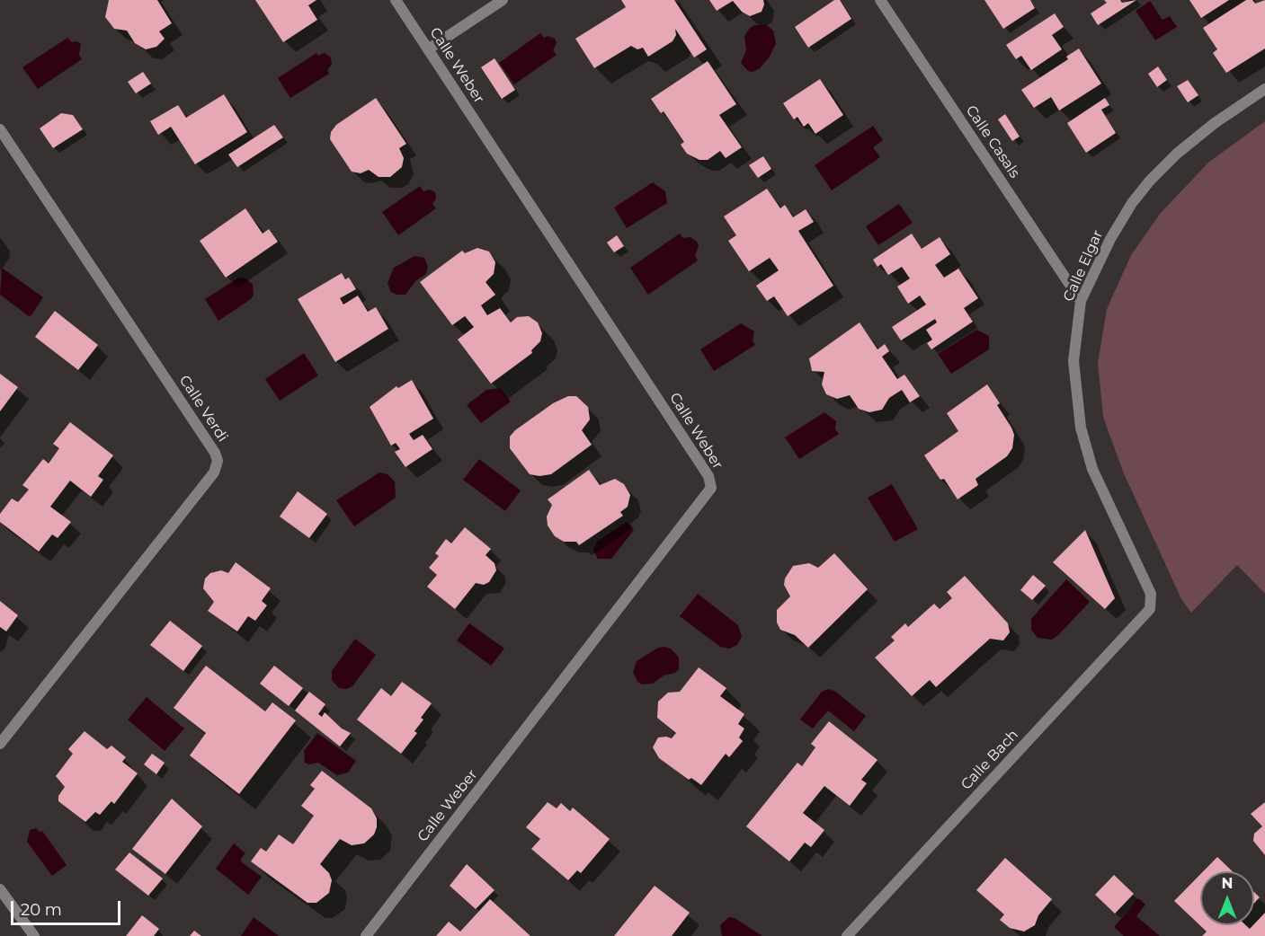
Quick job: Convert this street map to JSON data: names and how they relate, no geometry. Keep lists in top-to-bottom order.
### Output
{
  "streets": {
    "street": [
      "Calle Weber",
      "Calle Casals",
      "Calle Elgar",
      "Calle Verdi",
      "Calle Bach"
    ]
  },
  "crossings": [
    ["Calle Casals", "Calle Elgar"],
    ["Calle Elgar", "Calle Bach"]
  ],
  "scale_bar": "20 m",
  "north": "top"
}
